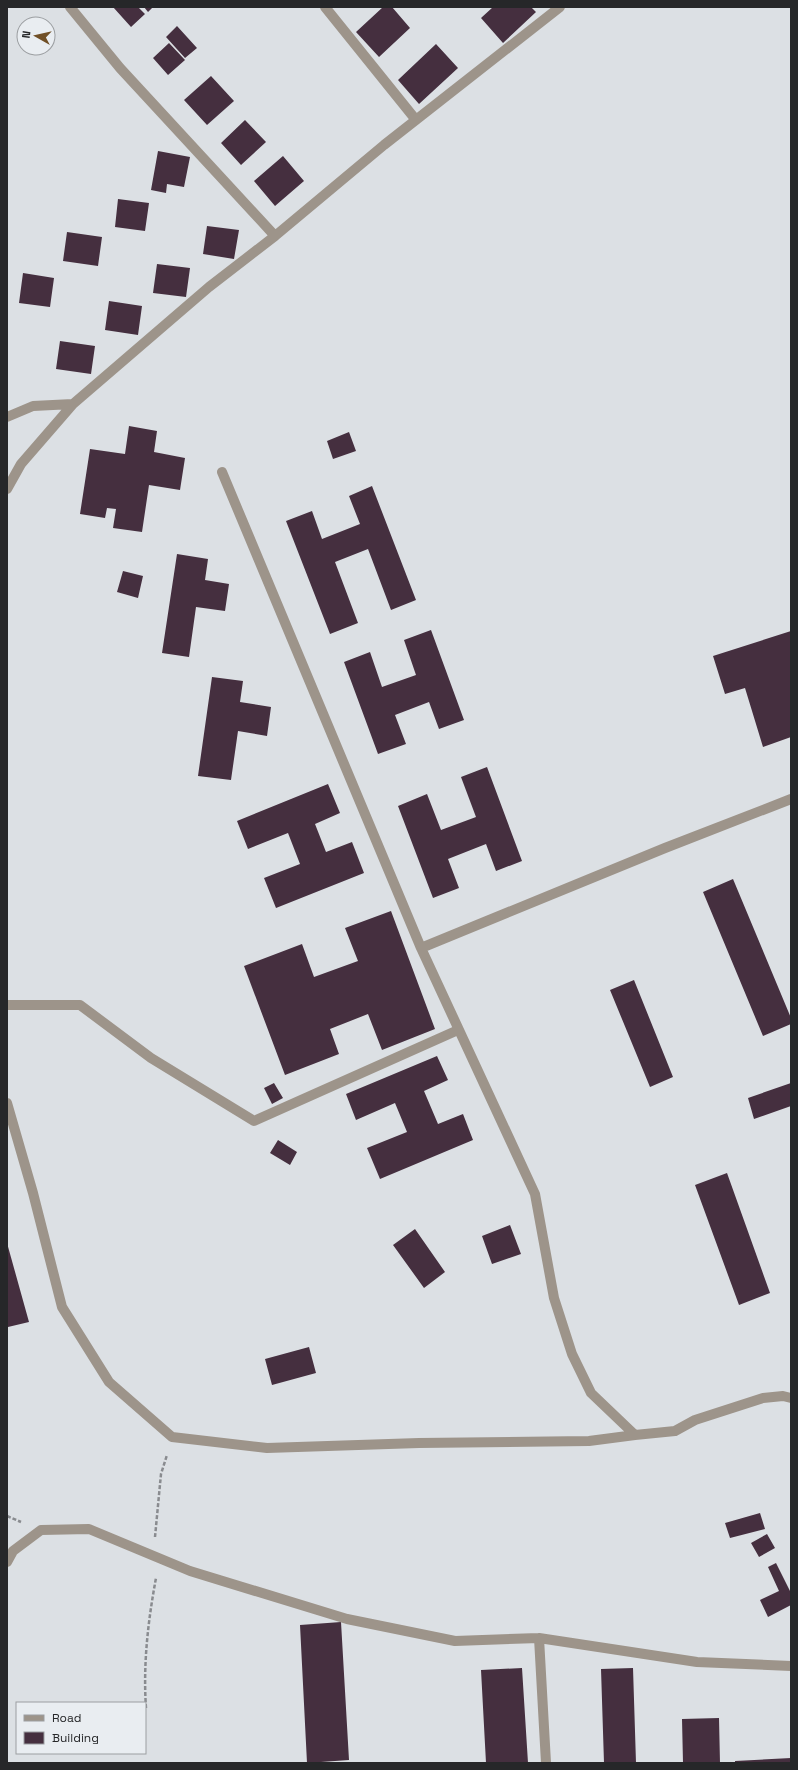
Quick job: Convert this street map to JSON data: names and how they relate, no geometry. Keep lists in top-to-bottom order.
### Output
{
  "legend": ["Road", "Building"],
  "north": "left"
}
